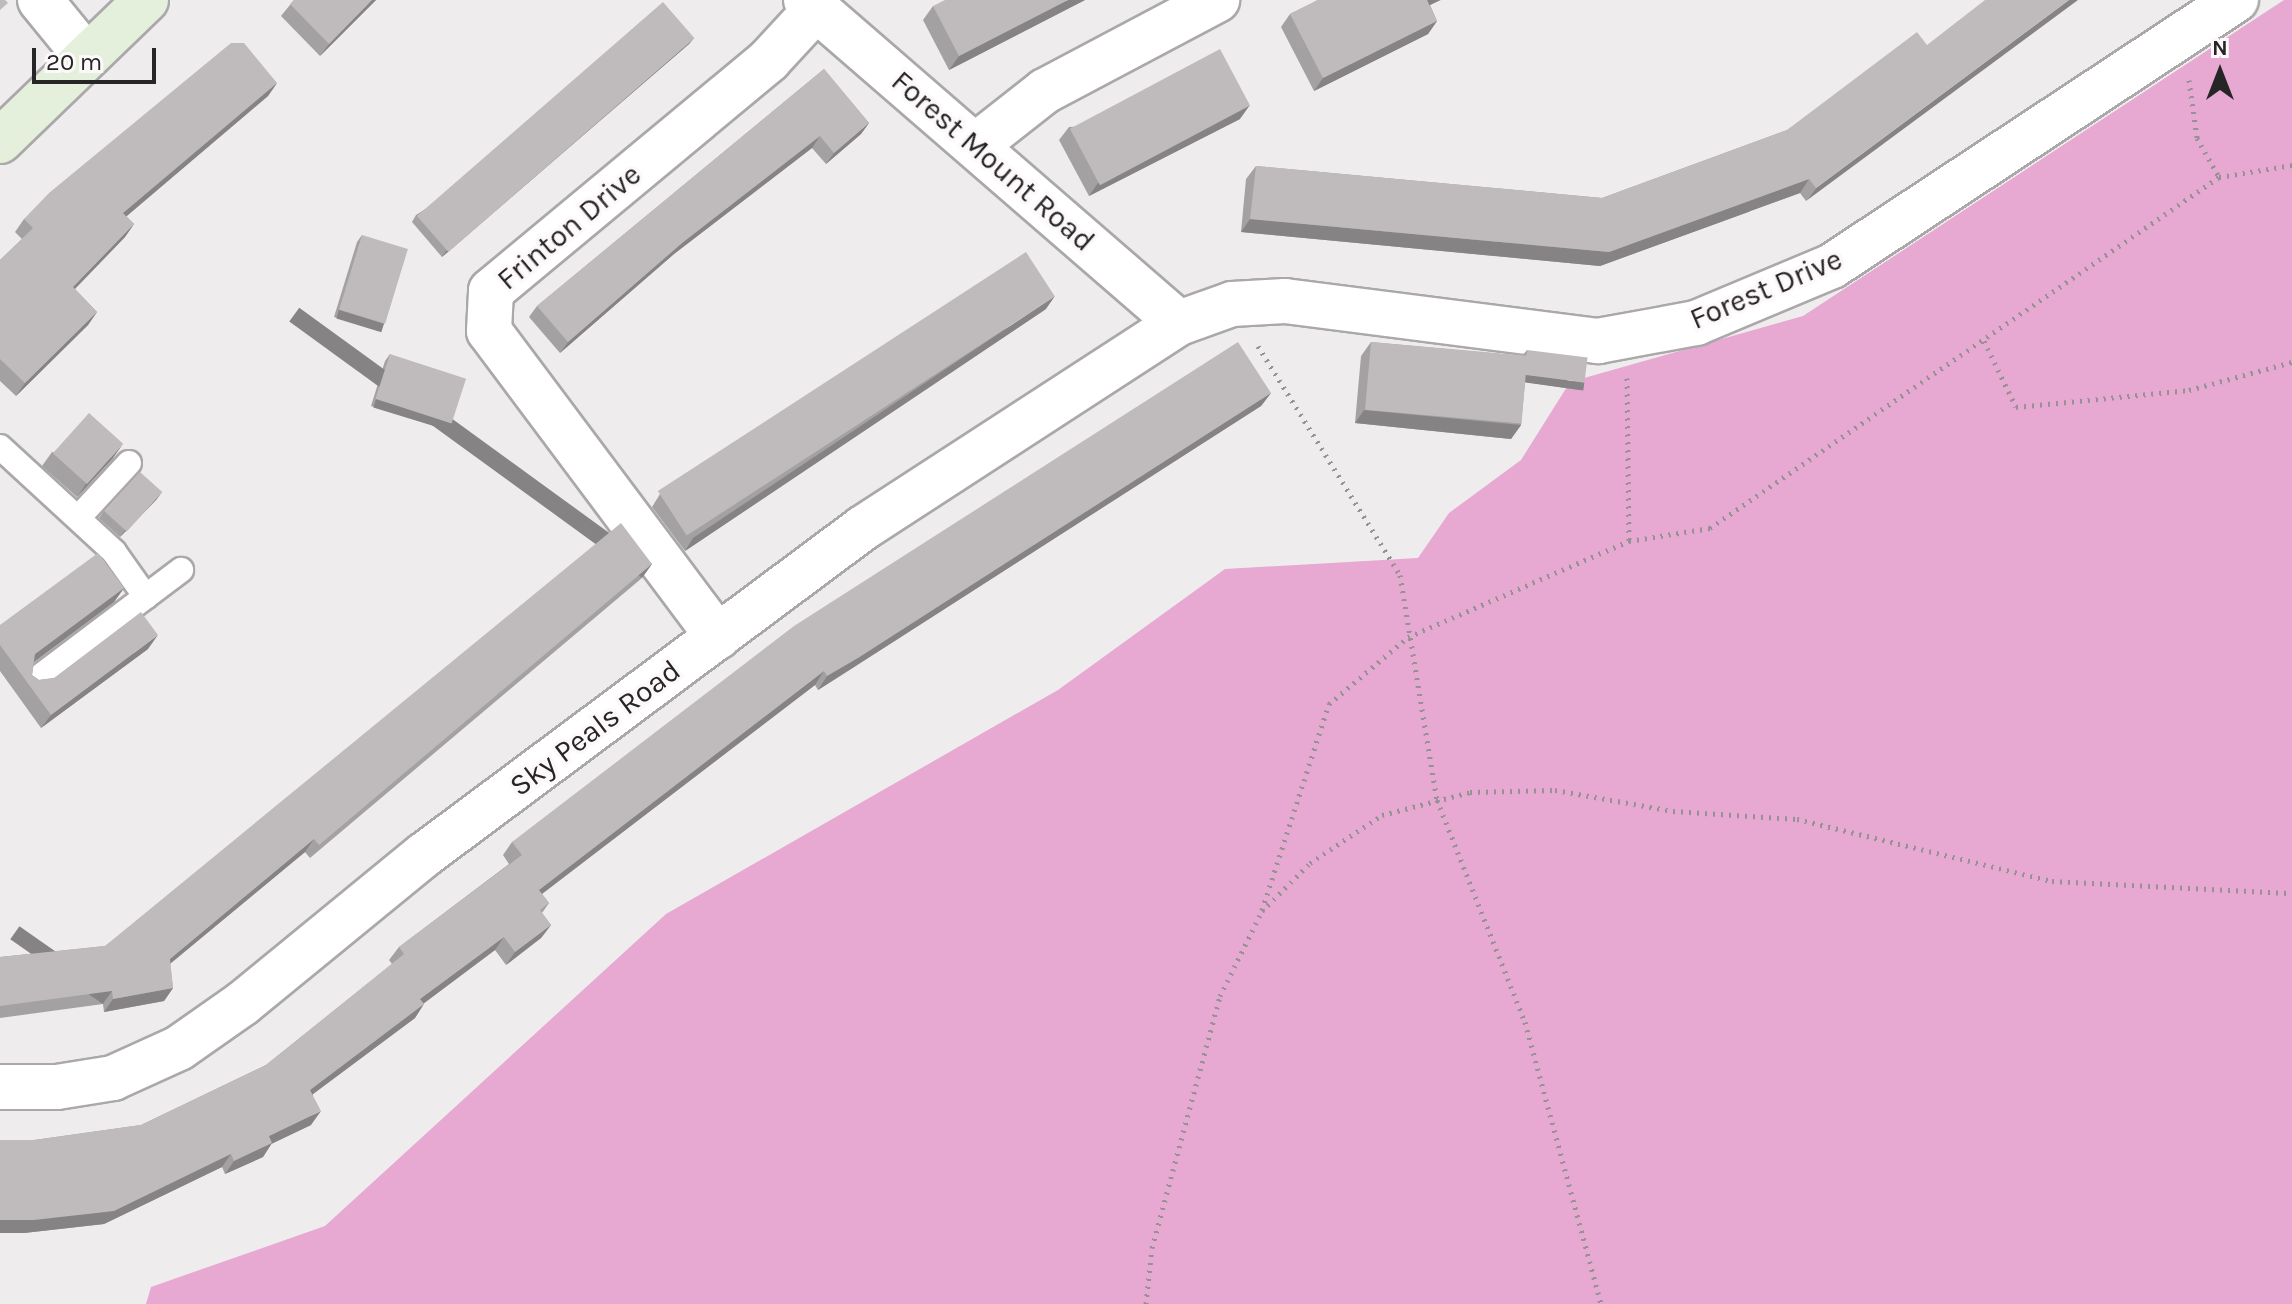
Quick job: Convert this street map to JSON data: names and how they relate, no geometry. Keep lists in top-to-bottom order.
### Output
{
  "streets": {
    "street": [
      "Forest Mount Road",
      "Frinton Drive",
      "Forest Drive",
      "Sky Peals Road"
    ]
  },
  "crossings": [
    ["Forest Mount Road", "Frinton Drive"],
    ["Forest Mount Road", "Forest Drive"],
    ["Forest Mount Road", "Sky Peals Road"],
    ["Frinton Drive", "Sky Peals Road"],
    ["Forest Drive", "Sky Peals Road"]
  ],
  "scale_bar": "20 m",
  "north": "top"
}
